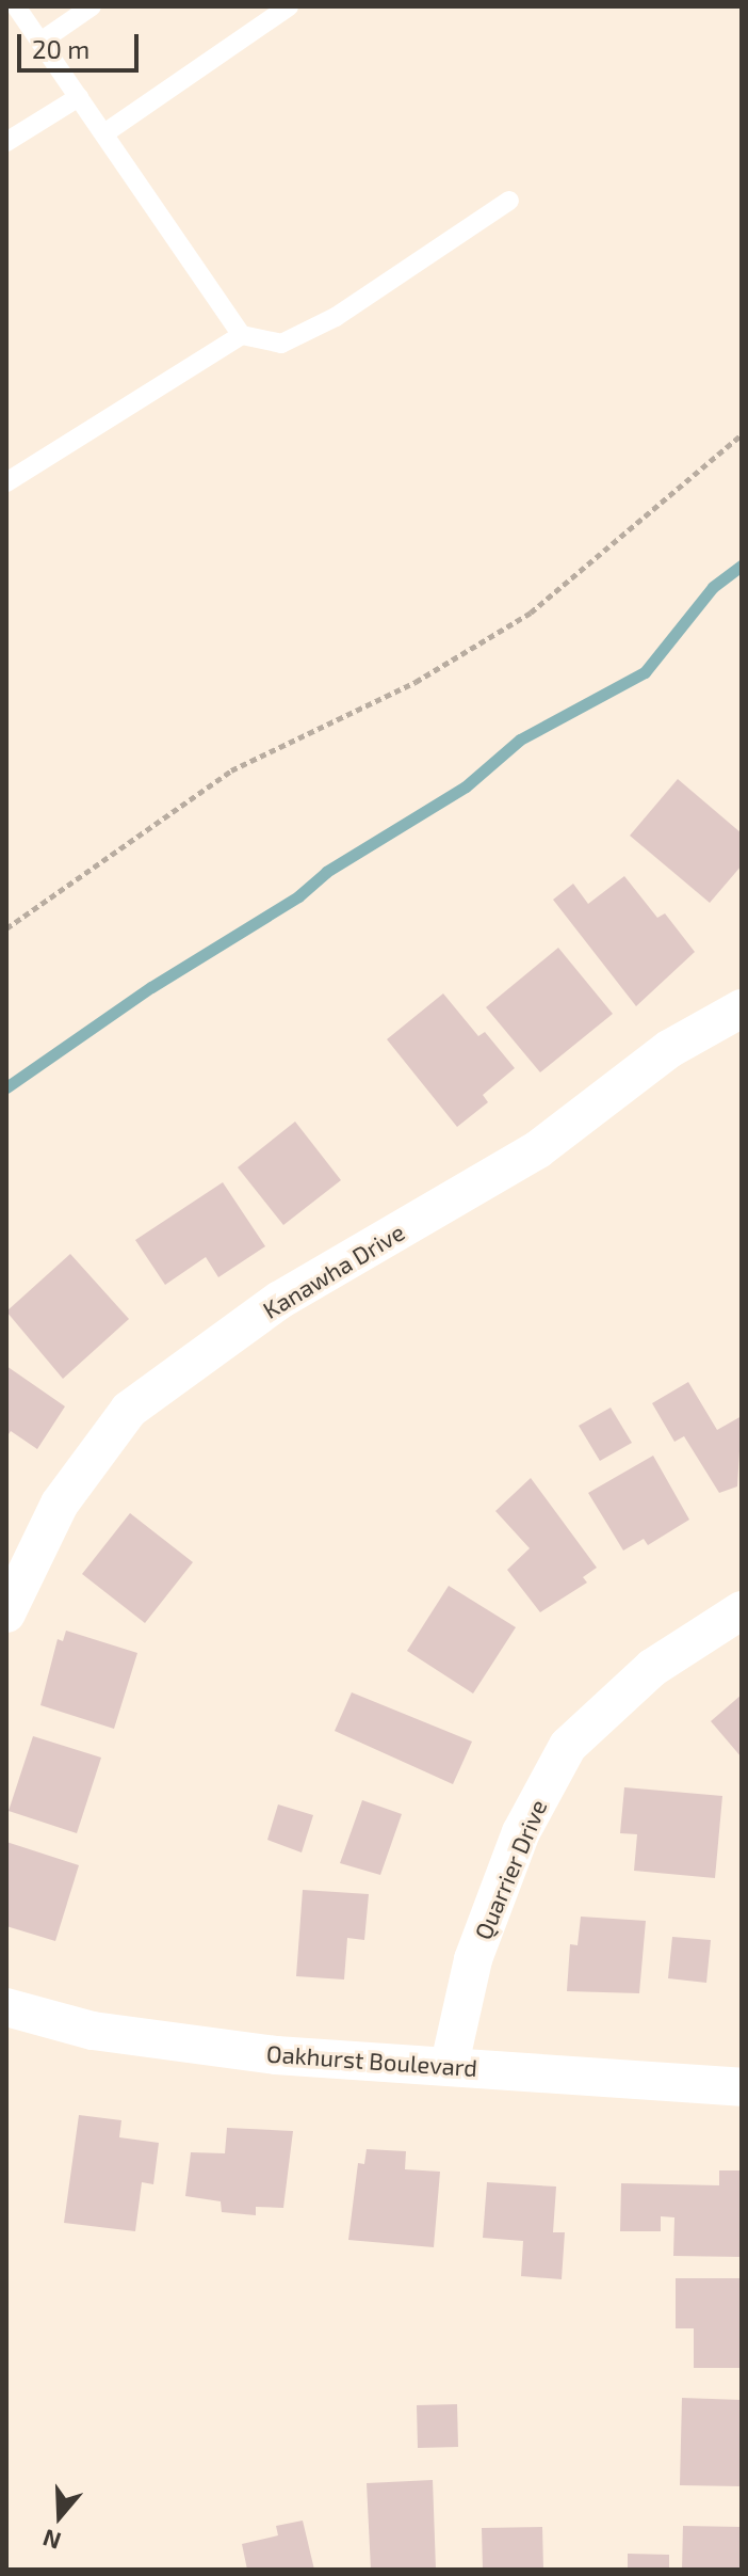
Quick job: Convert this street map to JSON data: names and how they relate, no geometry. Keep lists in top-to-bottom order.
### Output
{
  "streets": {
    "street": ["Kanawha Drive", "Quarrier Drive", "Oakhurst Boulevard"]
  },
  "crossings": [
    ["Quarrier Drive", "Oakhurst Boulevard"]
  ],
  "scale_bar": "20 m",
  "north": "bottom"
}
